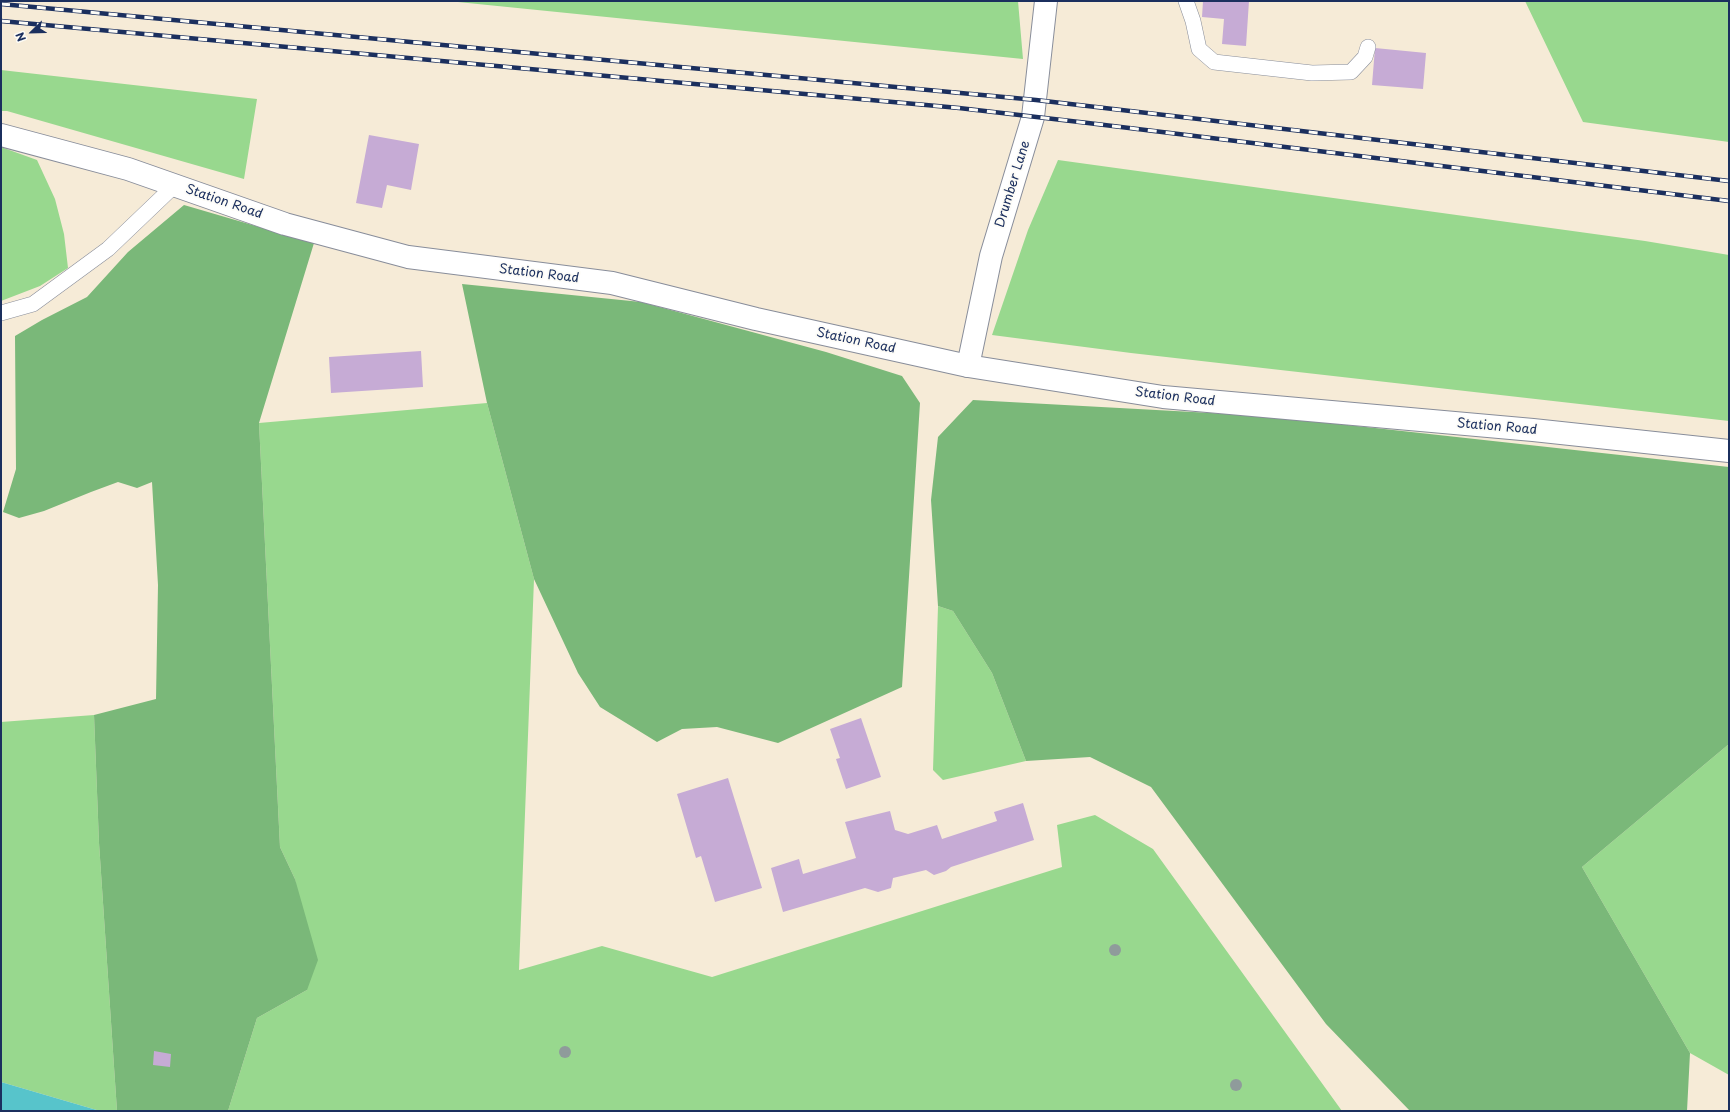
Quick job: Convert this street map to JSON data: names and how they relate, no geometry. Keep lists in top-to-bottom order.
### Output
{
  "streets": {
    "street": ["Drumber Lane", "Station Road"]
  },
  "crossings": [
    ["Drumber Lane", "Station Road"]
  ],
  "north": "bottom left"
}
